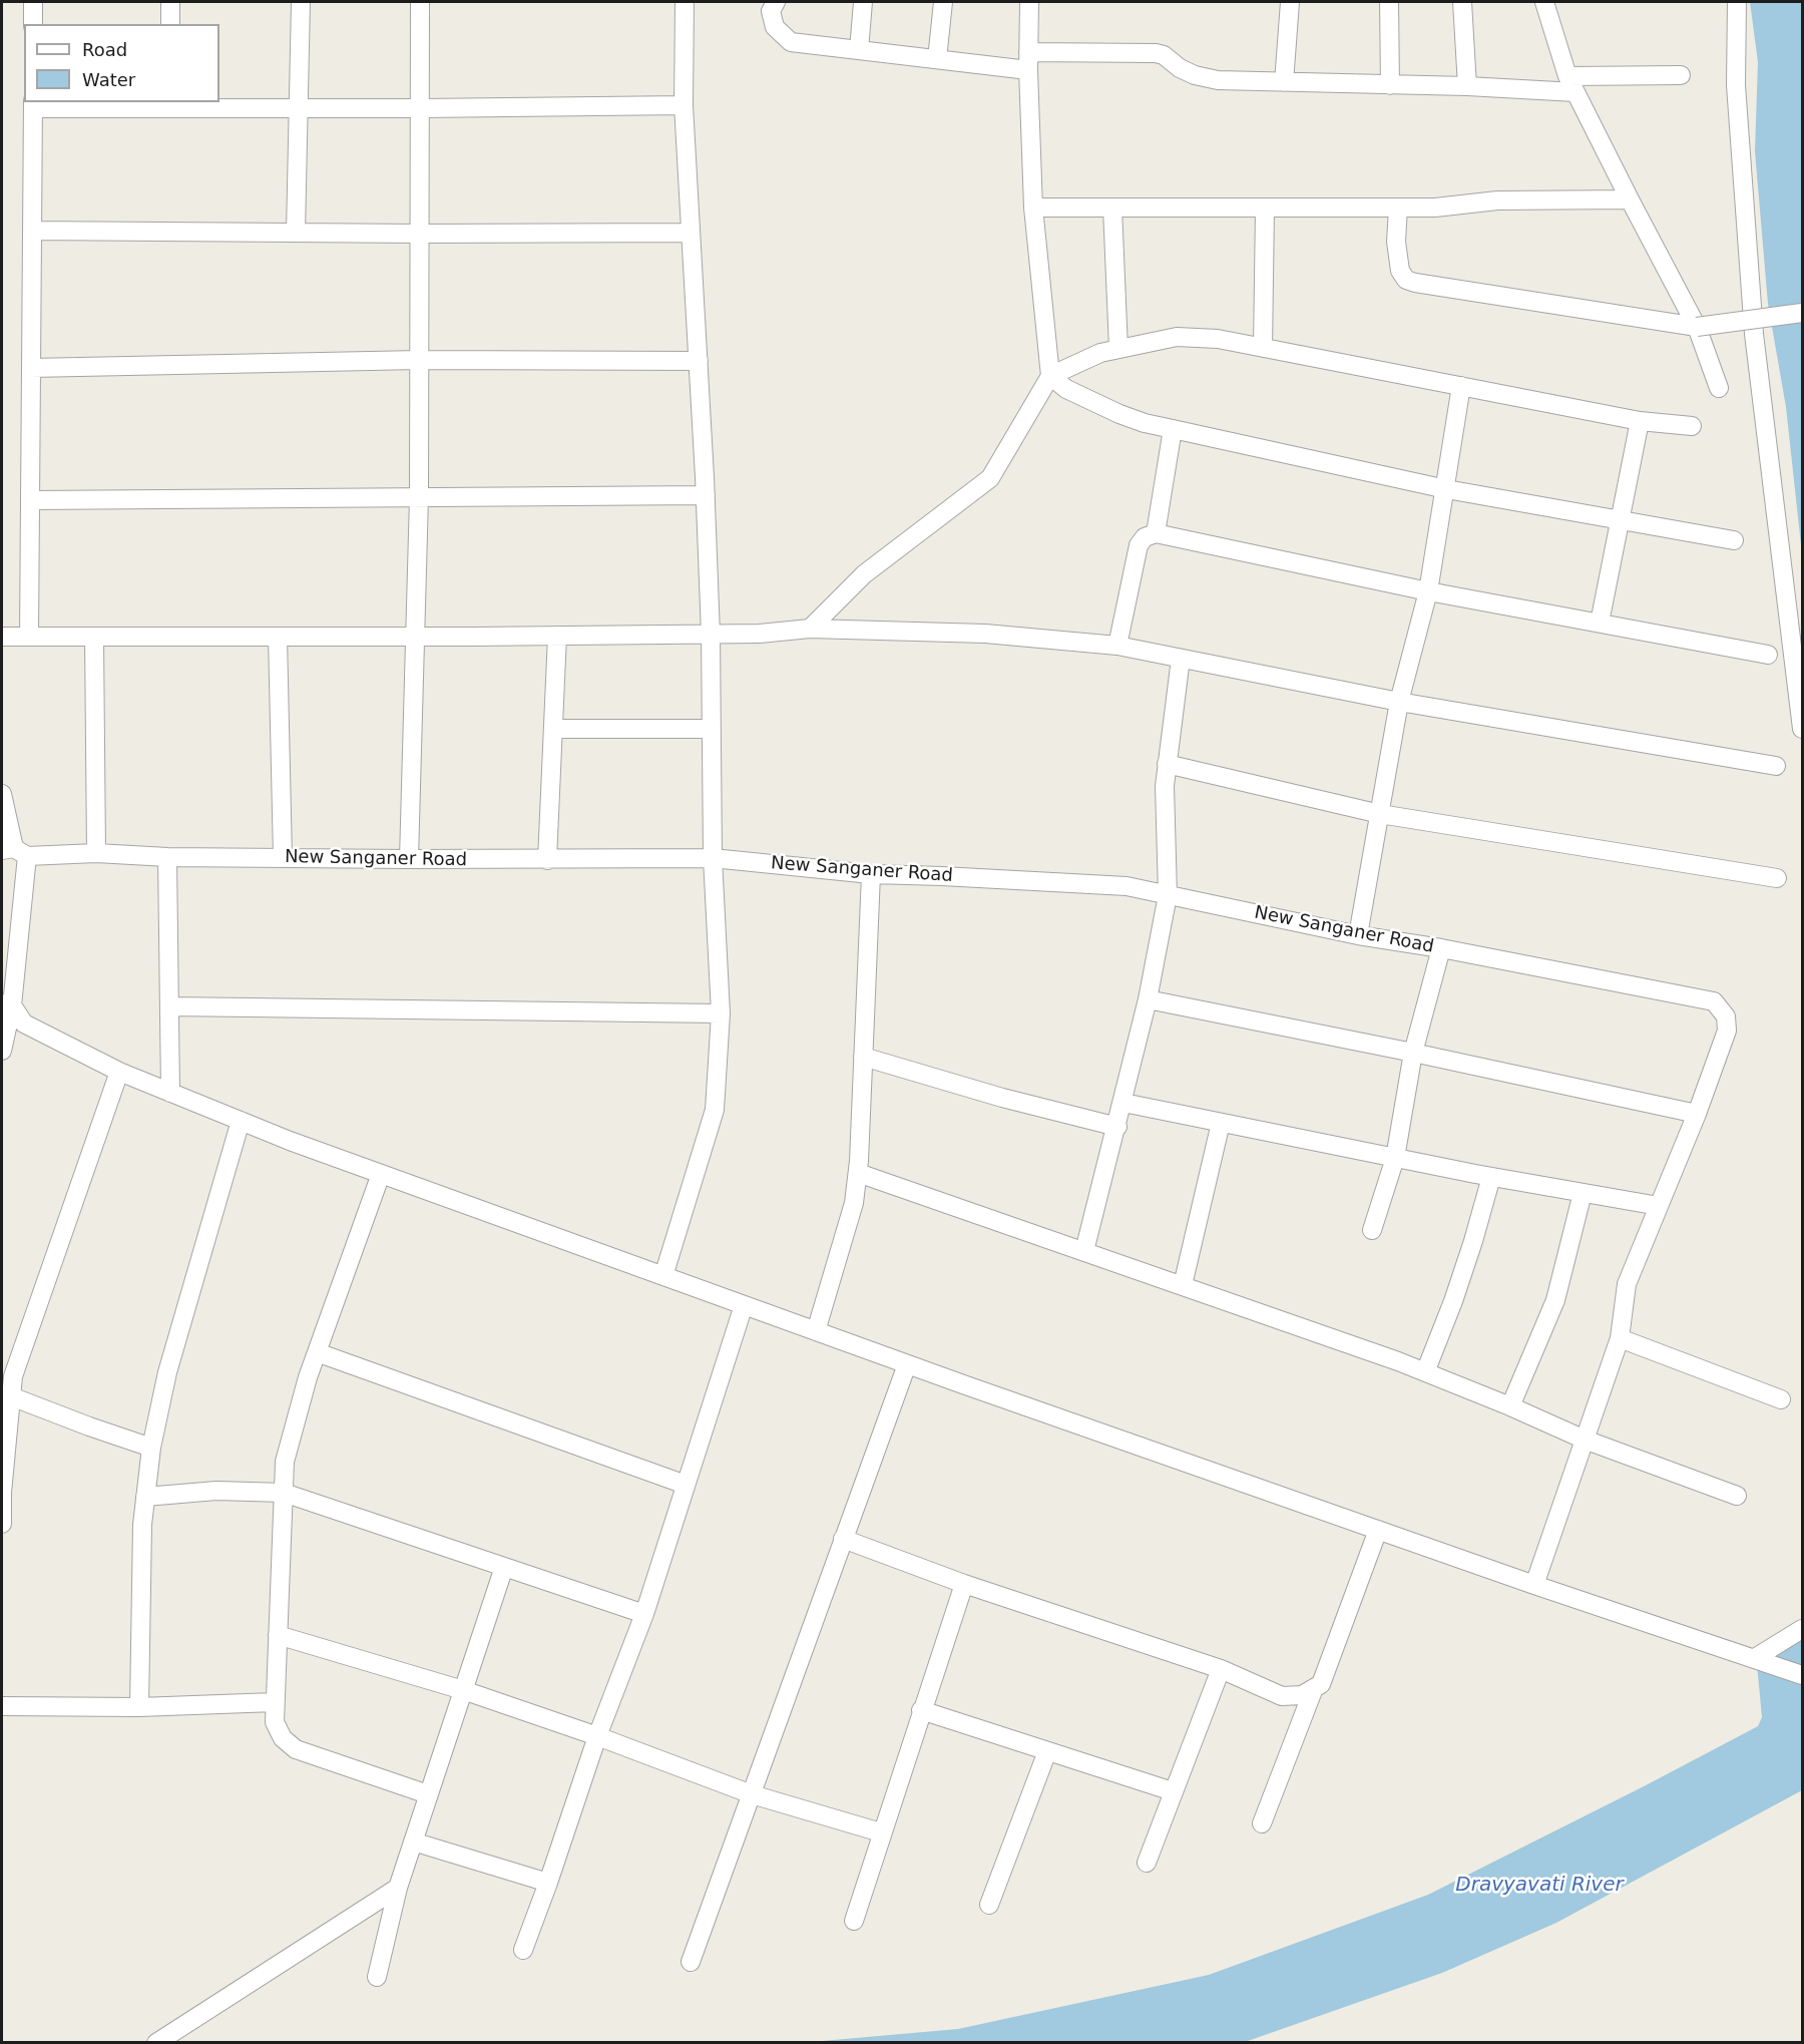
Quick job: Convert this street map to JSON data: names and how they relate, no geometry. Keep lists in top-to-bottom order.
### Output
{
  "streets": {
    "street": ["New Sanganer Road"]
  },
  "water": ["Dravyavati River"],
  "legend": ["Road", "Water"]
}
